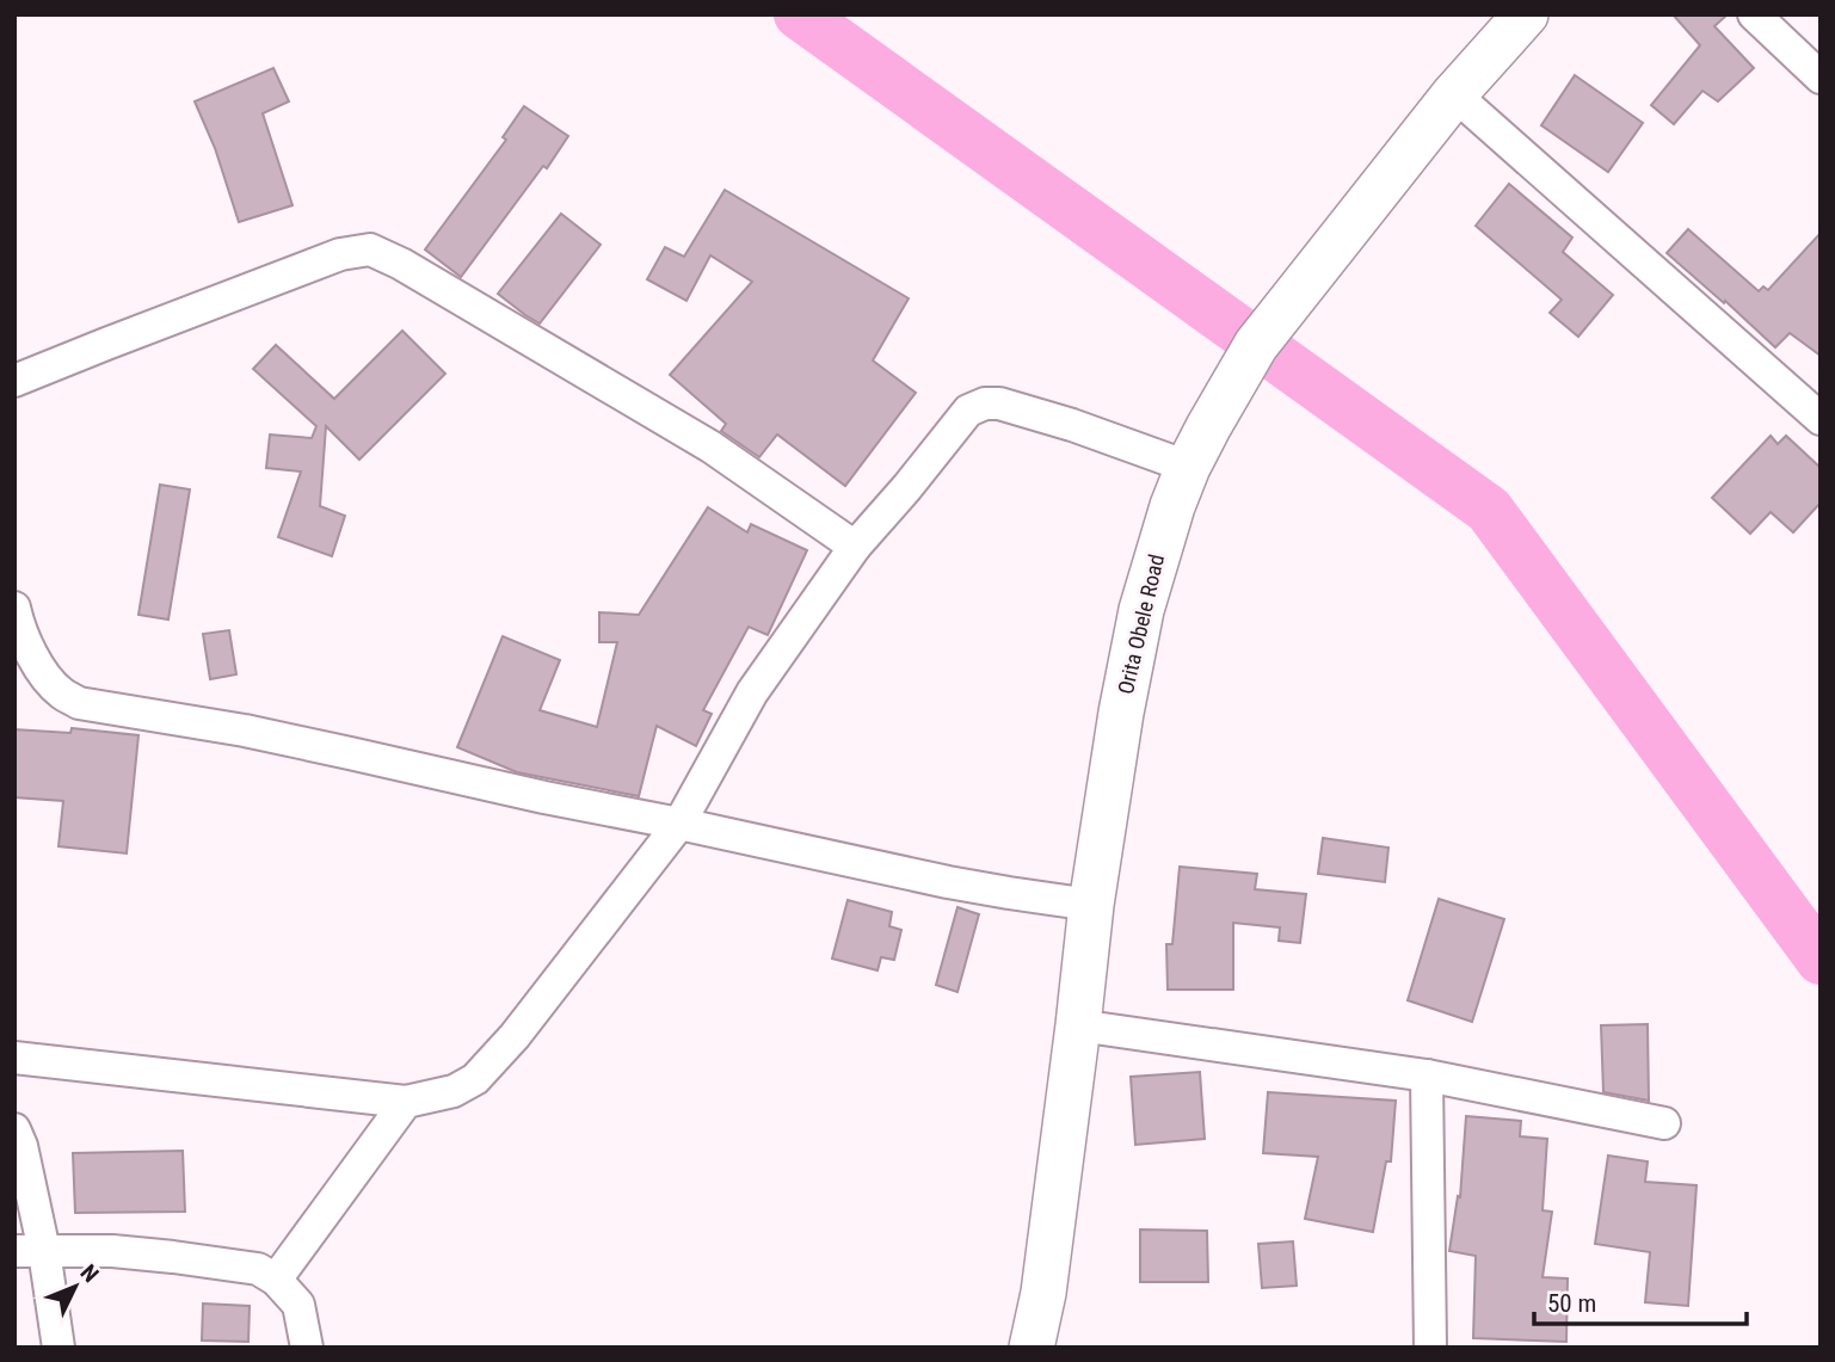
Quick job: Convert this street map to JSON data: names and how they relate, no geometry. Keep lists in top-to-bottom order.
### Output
{
  "streets": {
    "main road": ["Orita Obele Road"]
  },
  "scale_bar": "50 m",
  "north": "top right"
}
